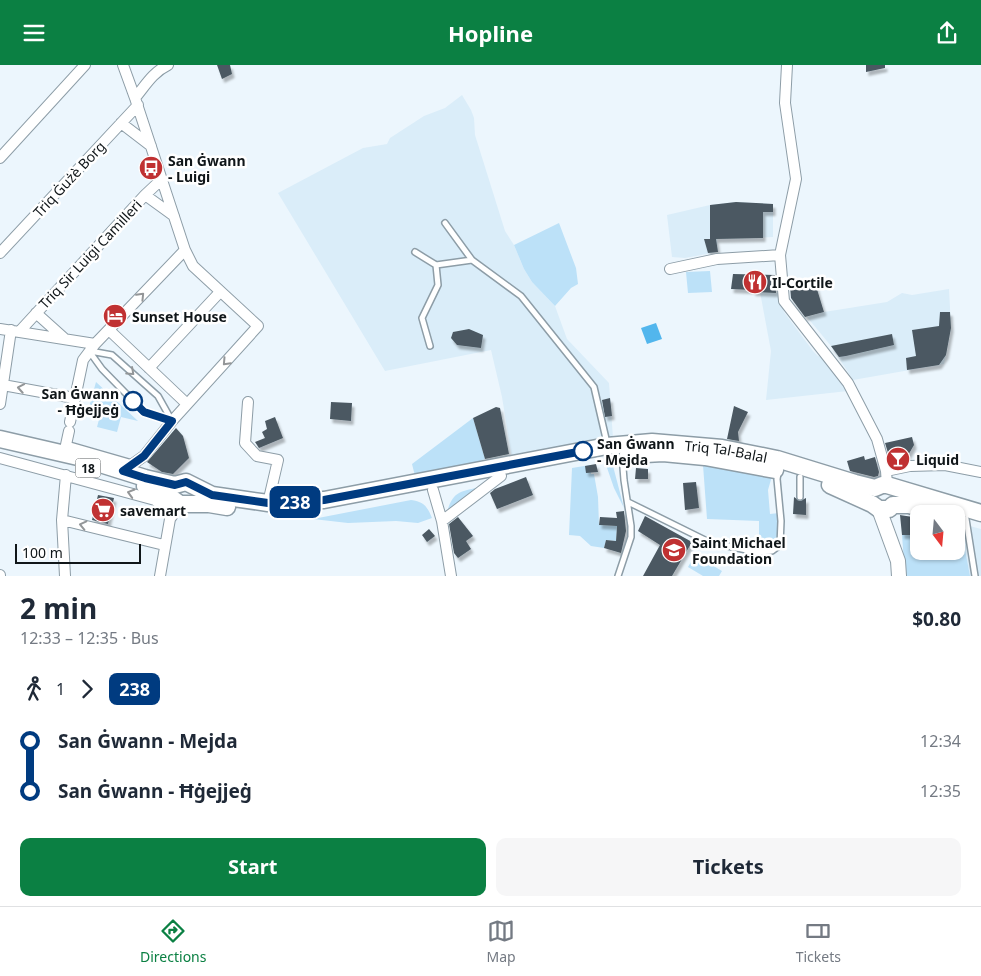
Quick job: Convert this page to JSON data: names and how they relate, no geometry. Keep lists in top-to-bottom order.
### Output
{
  "streets": {
    "highway": ["Triq Tal-Balal", "18"],
    "street": ["Triq Ġużè Borg", "Triq Sir Luigi Camilleri"]
  },
  "places": {
    "bus stop": ["San Ġwann - Luigi"],
    "restaurant": ["Il-Cortile"],
    "hotel": ["Sunset House"],
    "other": ["San Ġwann - Ħġejjeġ", "San Ġwann - Mejda"],
    "bar": ["Liquid"],
    "supermarket": ["savemart"],
    "school or university": ["Saint Michael Foundation"]
  },
  "lines": ["bus line 238"],
  "scale_bar": "100 m",
  "north": "bottom",
  "page": {
    "header": "Hopline",
    "on_map": "238",
    "scale": "100 m",
    "heading": ["2 min", "12:33 – 12:35 · Bus", "$0.80"],
    "legs": ["1", "238"],
    "list": [
      {
        "name": "San Ġwann - Mejda",
        "value": "12:34"
      },
      {
        "name": "San Ġwann - Ħġejjeġ",
        "value": "12:35"
      }
    ],
    "buttons": ["Start", "Tickets"],
    "tabs": ["Directions", "Map", "Tickets"]
  }
}
